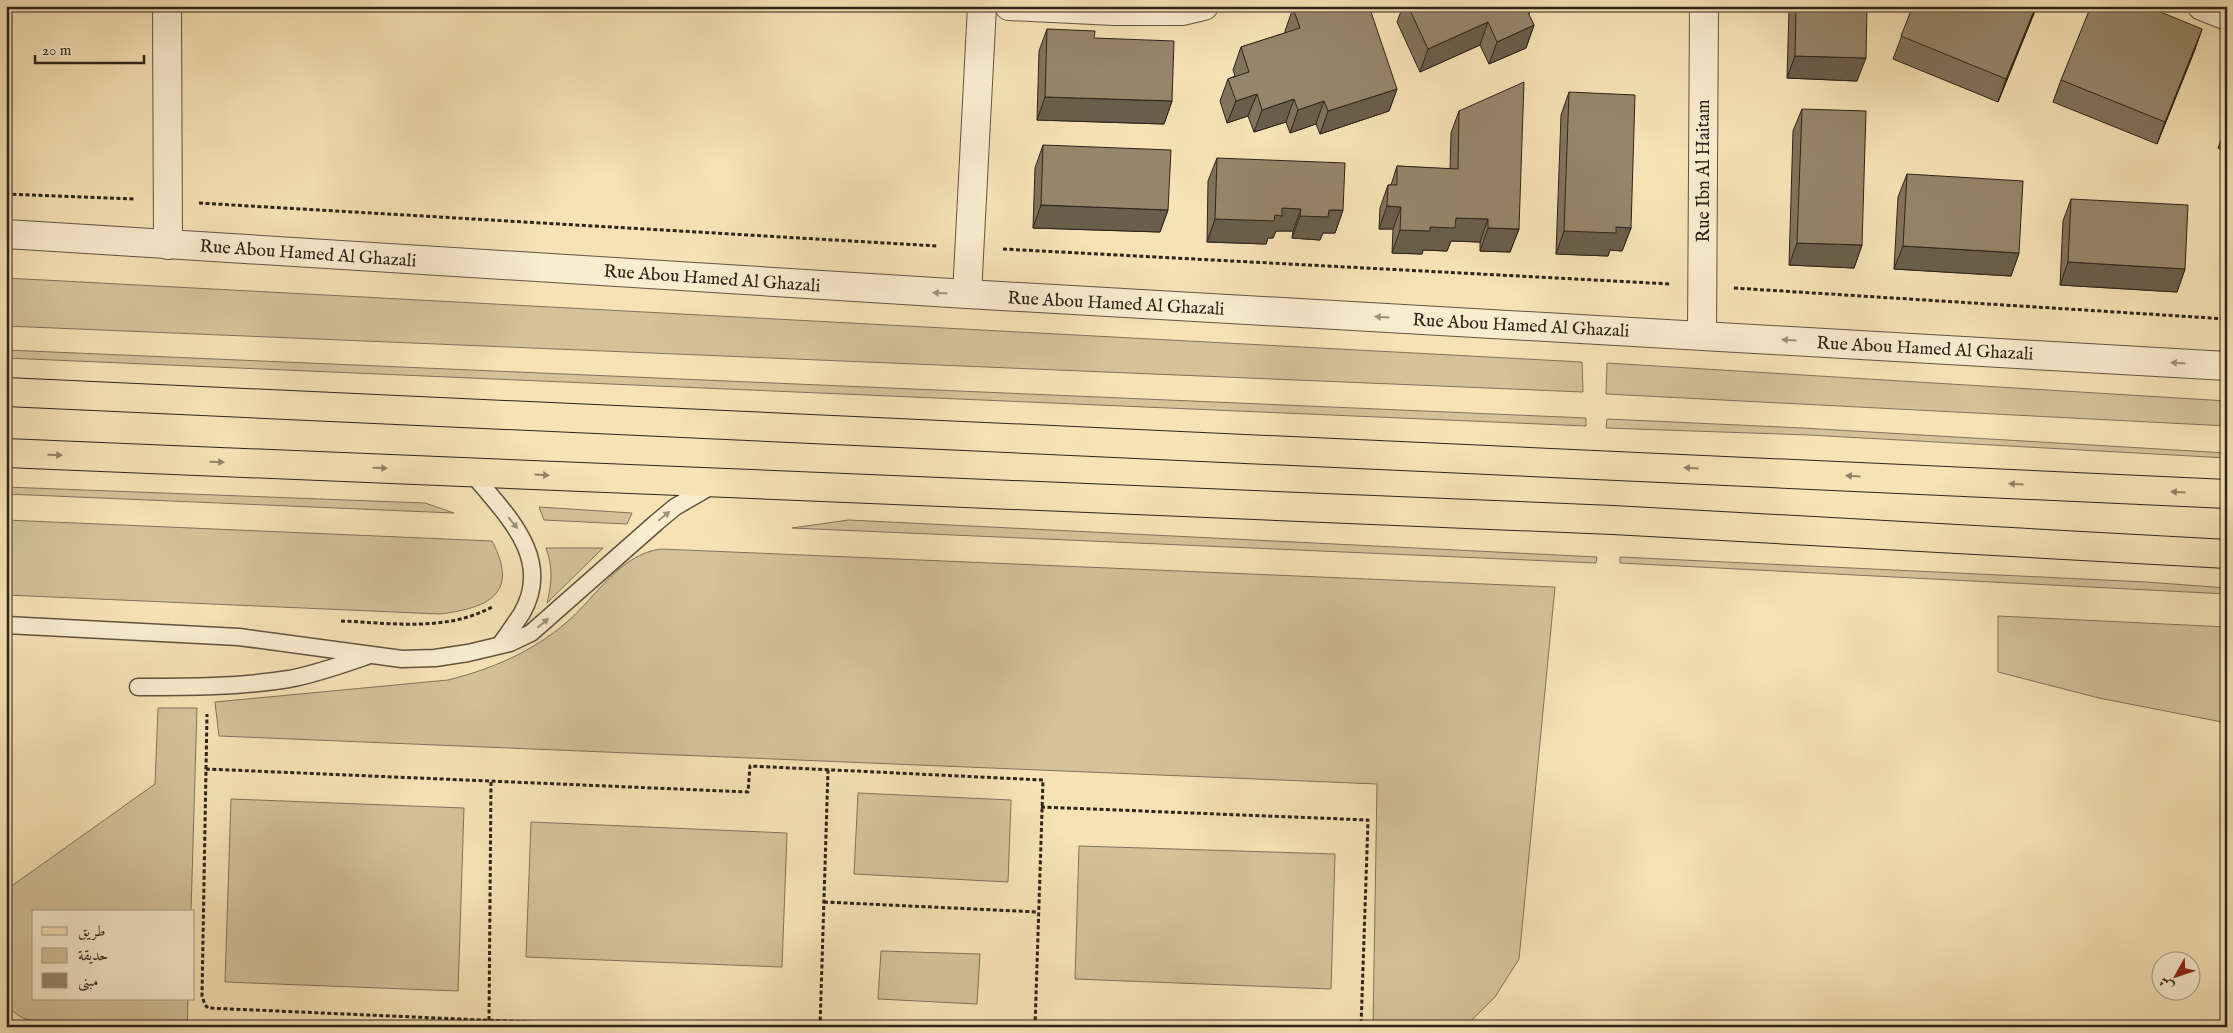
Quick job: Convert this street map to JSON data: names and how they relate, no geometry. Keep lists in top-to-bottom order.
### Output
{
  "streets": {
    "street": ["Rue Ibn Al Haitam", "Rue Abou Hamed Al Ghazali"]
  },
  "crossings": [
    ["Rue Ibn Al Haitam", "Rue Abou Hamed Al Ghazali"]
  ],
  "one_way": ["Rue Abou Hamed Al Ghazali"],
  "legend": ["طريق", "حديقة", "مبنى"],
  "scale_bar": "20 m",
  "north": "bottom left"
}
